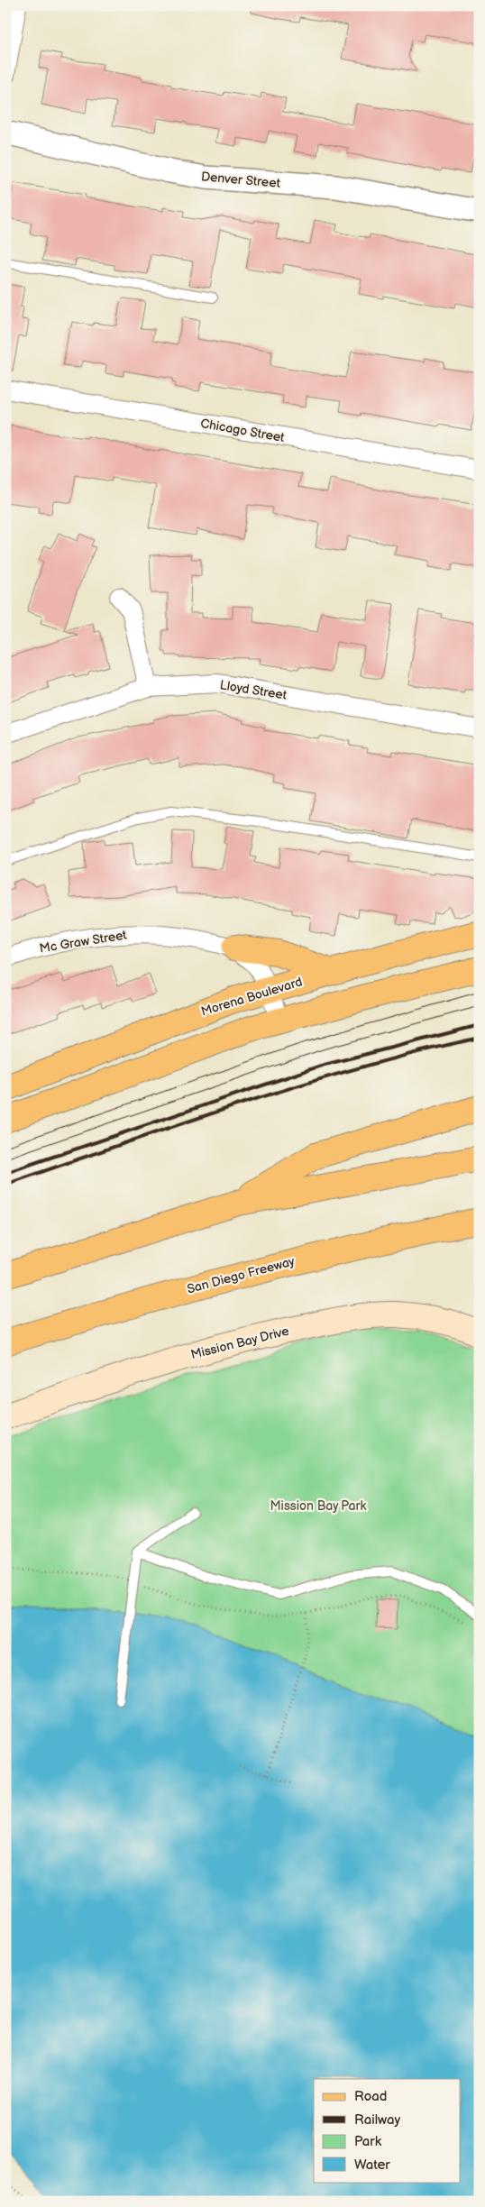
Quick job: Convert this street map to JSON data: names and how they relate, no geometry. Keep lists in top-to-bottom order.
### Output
{
  "streets": {
    "main road": ["Morena Boulevard", "San Diego Freeway", "Mission Bay Drive"],
    "street": [
      "Denver Street",
      "Chicago Street",
      "Lloyd Street",
      "Mc Graw Street"
    ]
  },
  "crossings": [
    ["Mc Graw Street", "Morena Boulevard"]
  ],
  "parks": ["Mission Bay Park"],
  "legend": [
    "Road",
    "Railway",
    "Park",
    "Water"
  ]
}
